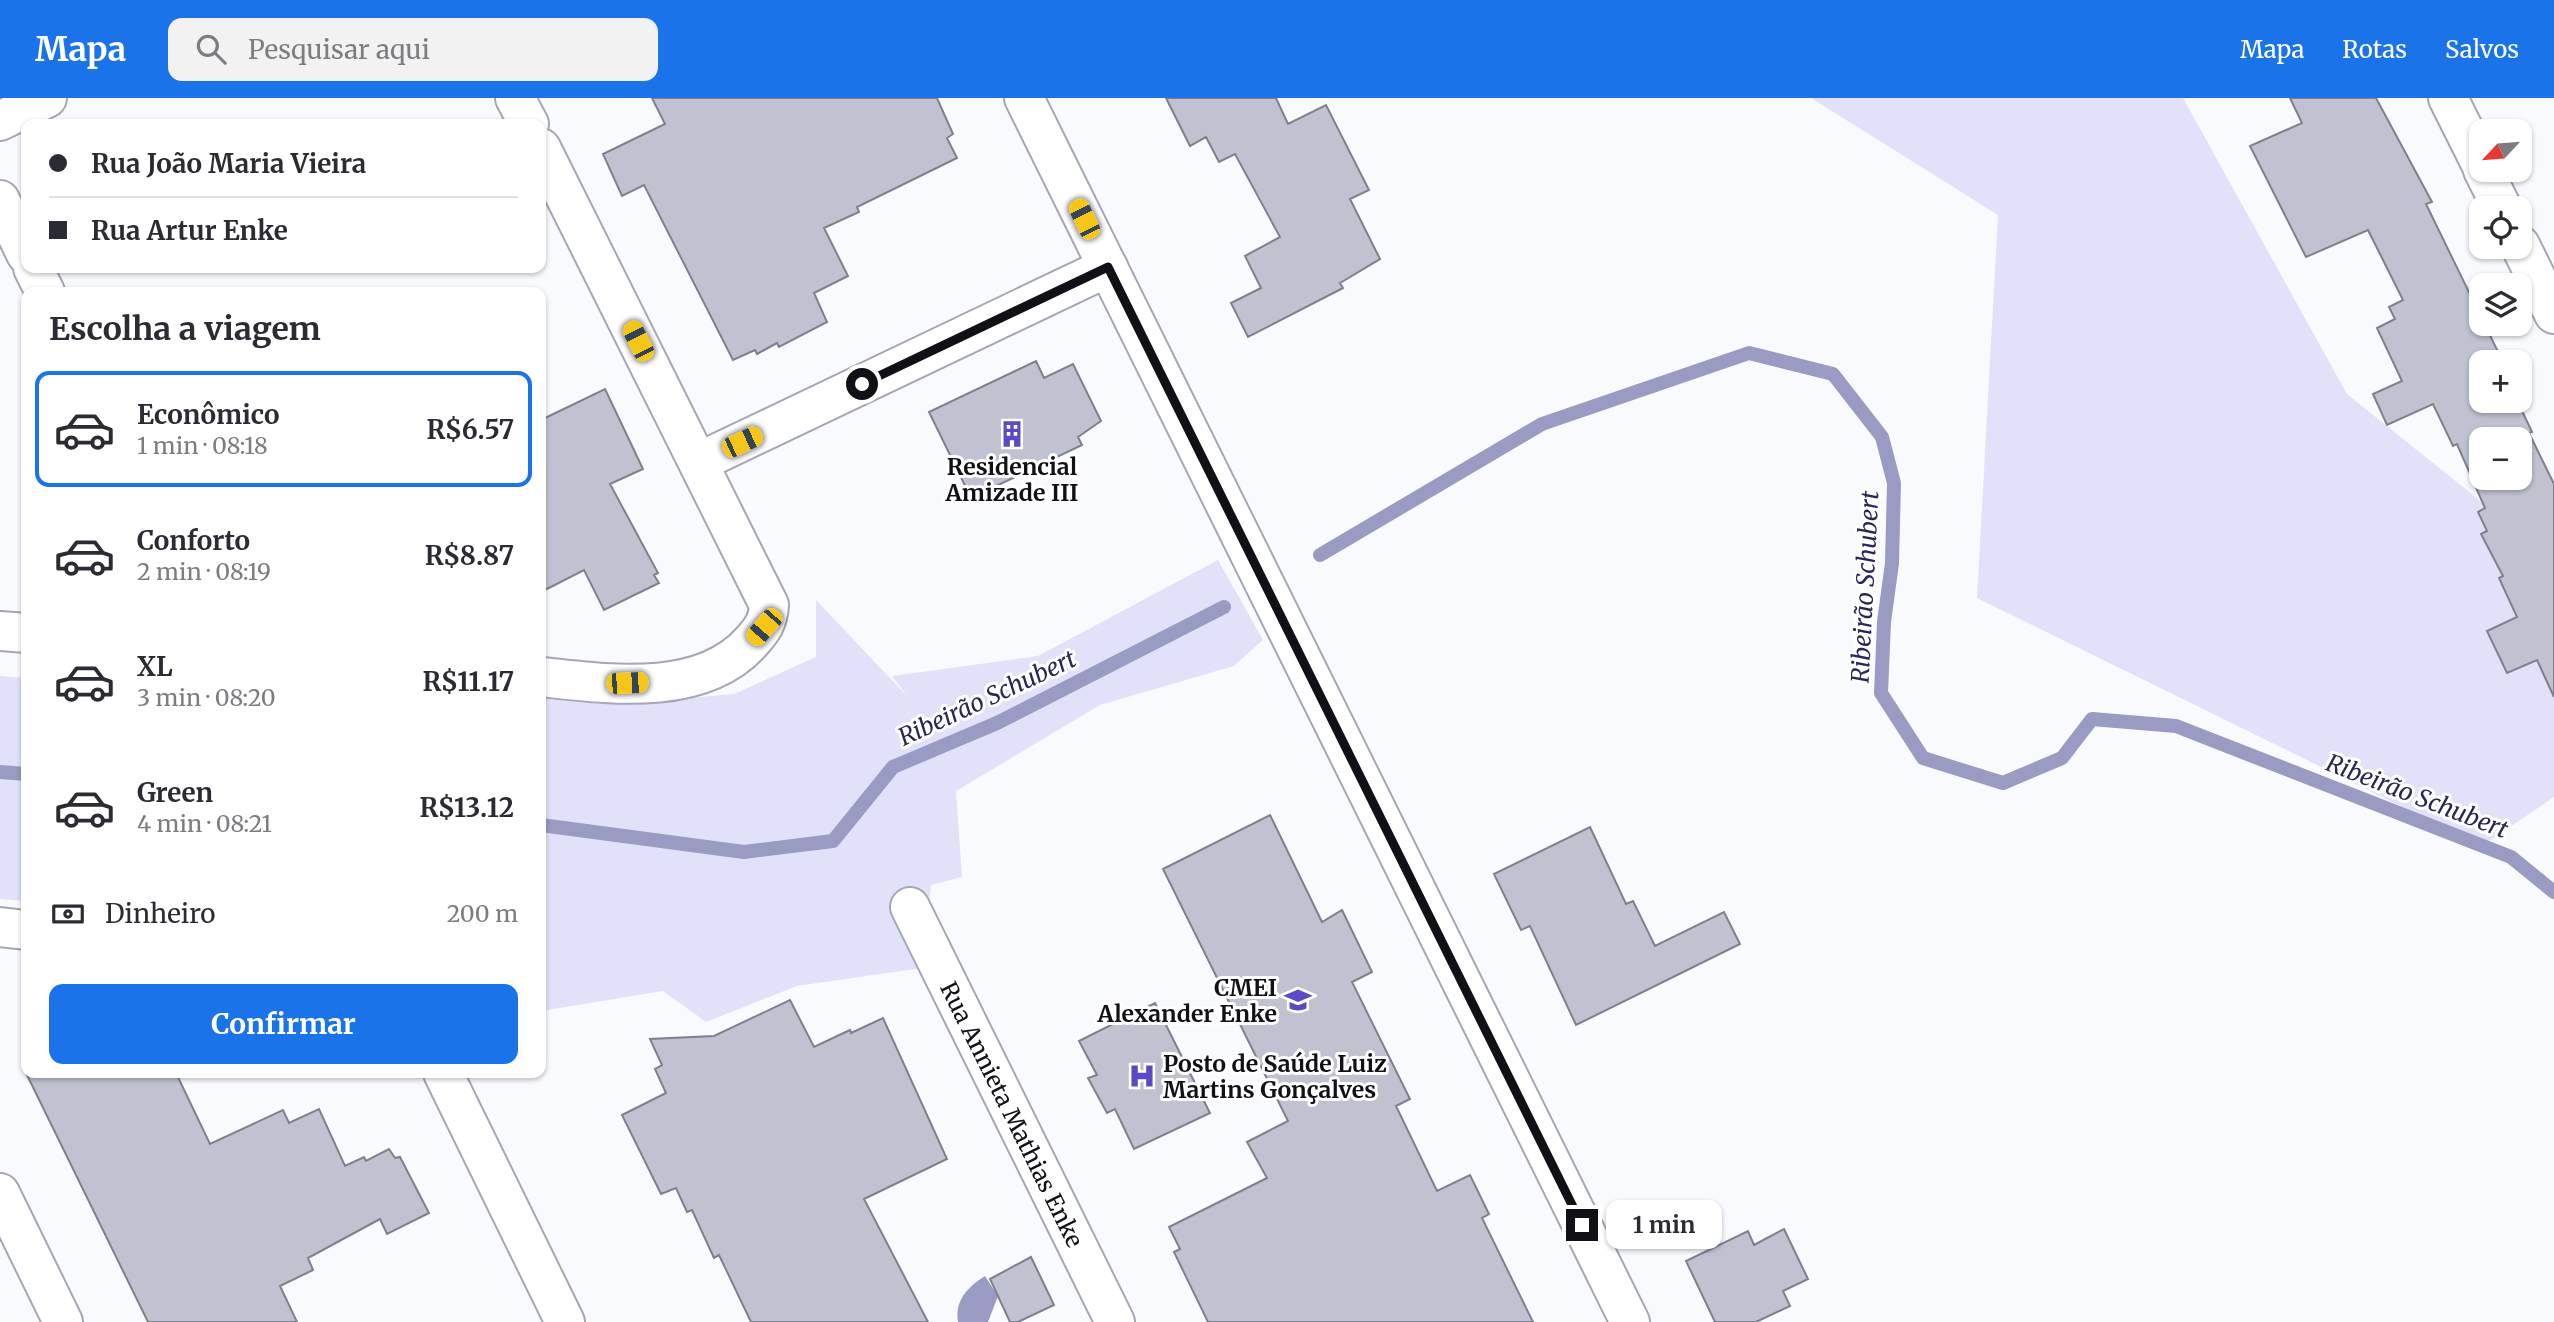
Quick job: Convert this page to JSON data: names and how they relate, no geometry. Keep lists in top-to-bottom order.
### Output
{
  "streets": {
    "street": ["Rua Annieta Mathias Enke"]
  },
  "water": ["Ribeirão Schubert"],
  "places": {
    "building": ["Residencial Amizade III"],
    "school or university": ["CMEI Alexander Enke"],
    "hospital": ["Posto de Saúde Luiz Martins Gonçalves"]
  },
  "north": "bottom left",
  "page": {
    "header": "Mapa",
    "search": "Pesquisar aqui",
    "nav": ["Mapa", "Rotas", "Salvos"],
    "map_buttons": ["+", "−"],
    "banner": ["Rua João Maria Vieira", "Rua Artur Enke"],
    "heading": "Escolha a viagem",
    "list": [
      {
        "name": "Econômico",
        "note": "1 min · 08:18",
        "value": "R$6.57"
      },
      {
        "name": "Conforto",
        "note": "2 min · 08:19",
        "value": "R$8.87"
      },
      {
        "name": "XL",
        "note": "3 min · 08:20",
        "value": "R$11.17"
      },
      {
        "name": "Green",
        "note": "4 min · 08:21",
        "value": "R$13.12"
      }
    ],
    "pay": ["Dinheiro", "200 m"],
    "buttons": "Confirmar",
    "bubble": "1 min"
  }
}
